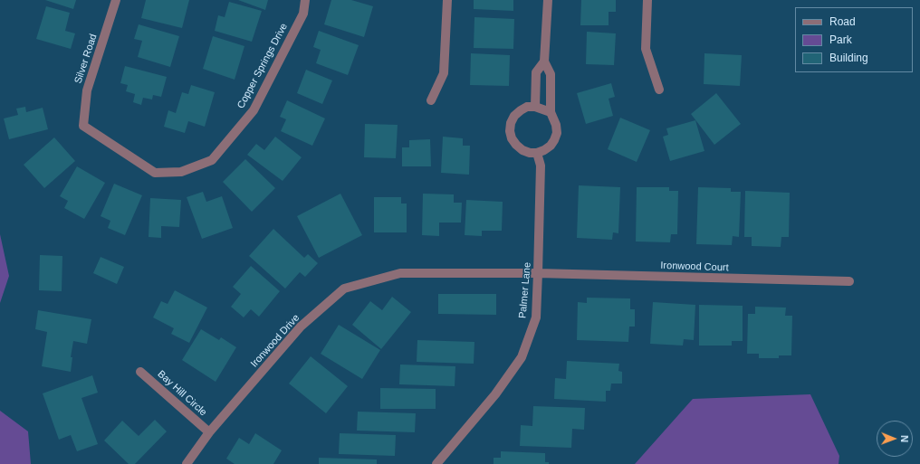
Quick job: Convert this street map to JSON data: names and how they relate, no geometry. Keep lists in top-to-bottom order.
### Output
{
  "streets": {
    "street": [
      "Silver Road",
      "Copper Springs Drive",
      "Ironwood Court",
      "Palmer Lane",
      "Ironwood Drive",
      "Bay Hill Circle"
    ]
  },
  "crossings": [
    ["Silver Road", "Copper Springs Drive"],
    ["Ironwood Court", "Palmer Lane"],
    ["Ironwood Court", "Ironwood Drive"],
    ["Palmer Lane", "Ironwood Drive"],
    ["Ironwood Drive", "Bay Hill Circle"]
  ],
  "legend": ["Road", "Park", "Building"],
  "north": "right"
}
